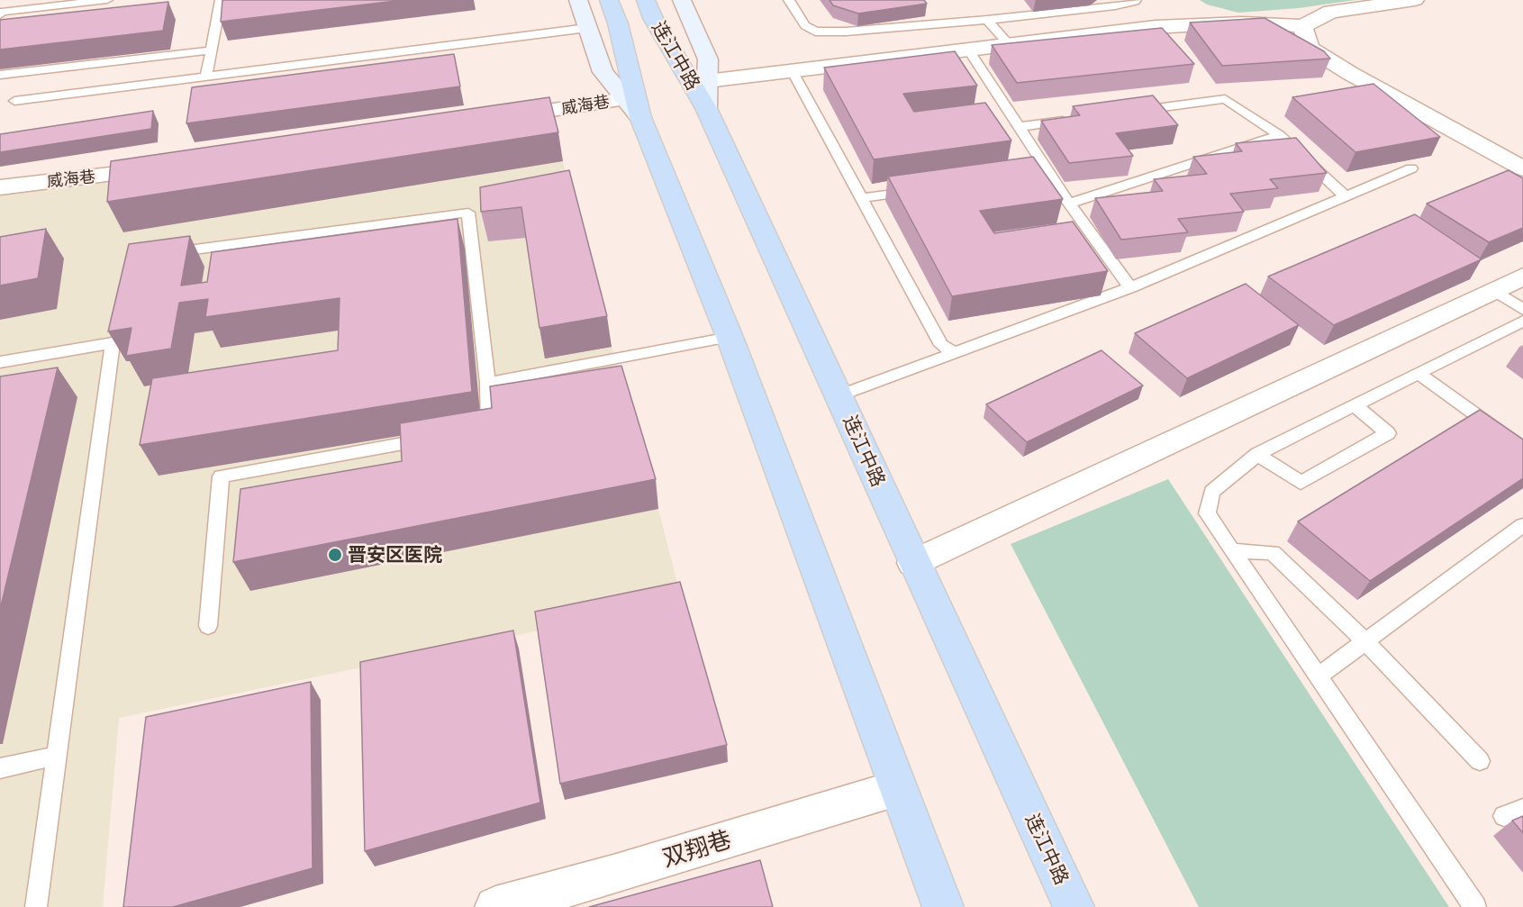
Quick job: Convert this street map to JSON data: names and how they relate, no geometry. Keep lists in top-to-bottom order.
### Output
{
  "streets": {
    "highway": ["连江中路"],
    "street": ["威海巷", "双翔巷"]
  },
  "crossings": [
    ["连江中路", "威海巷"],
    ["连江中路", "双翔巷"]
  ],
  "places": ["晋安区医院"]
}
